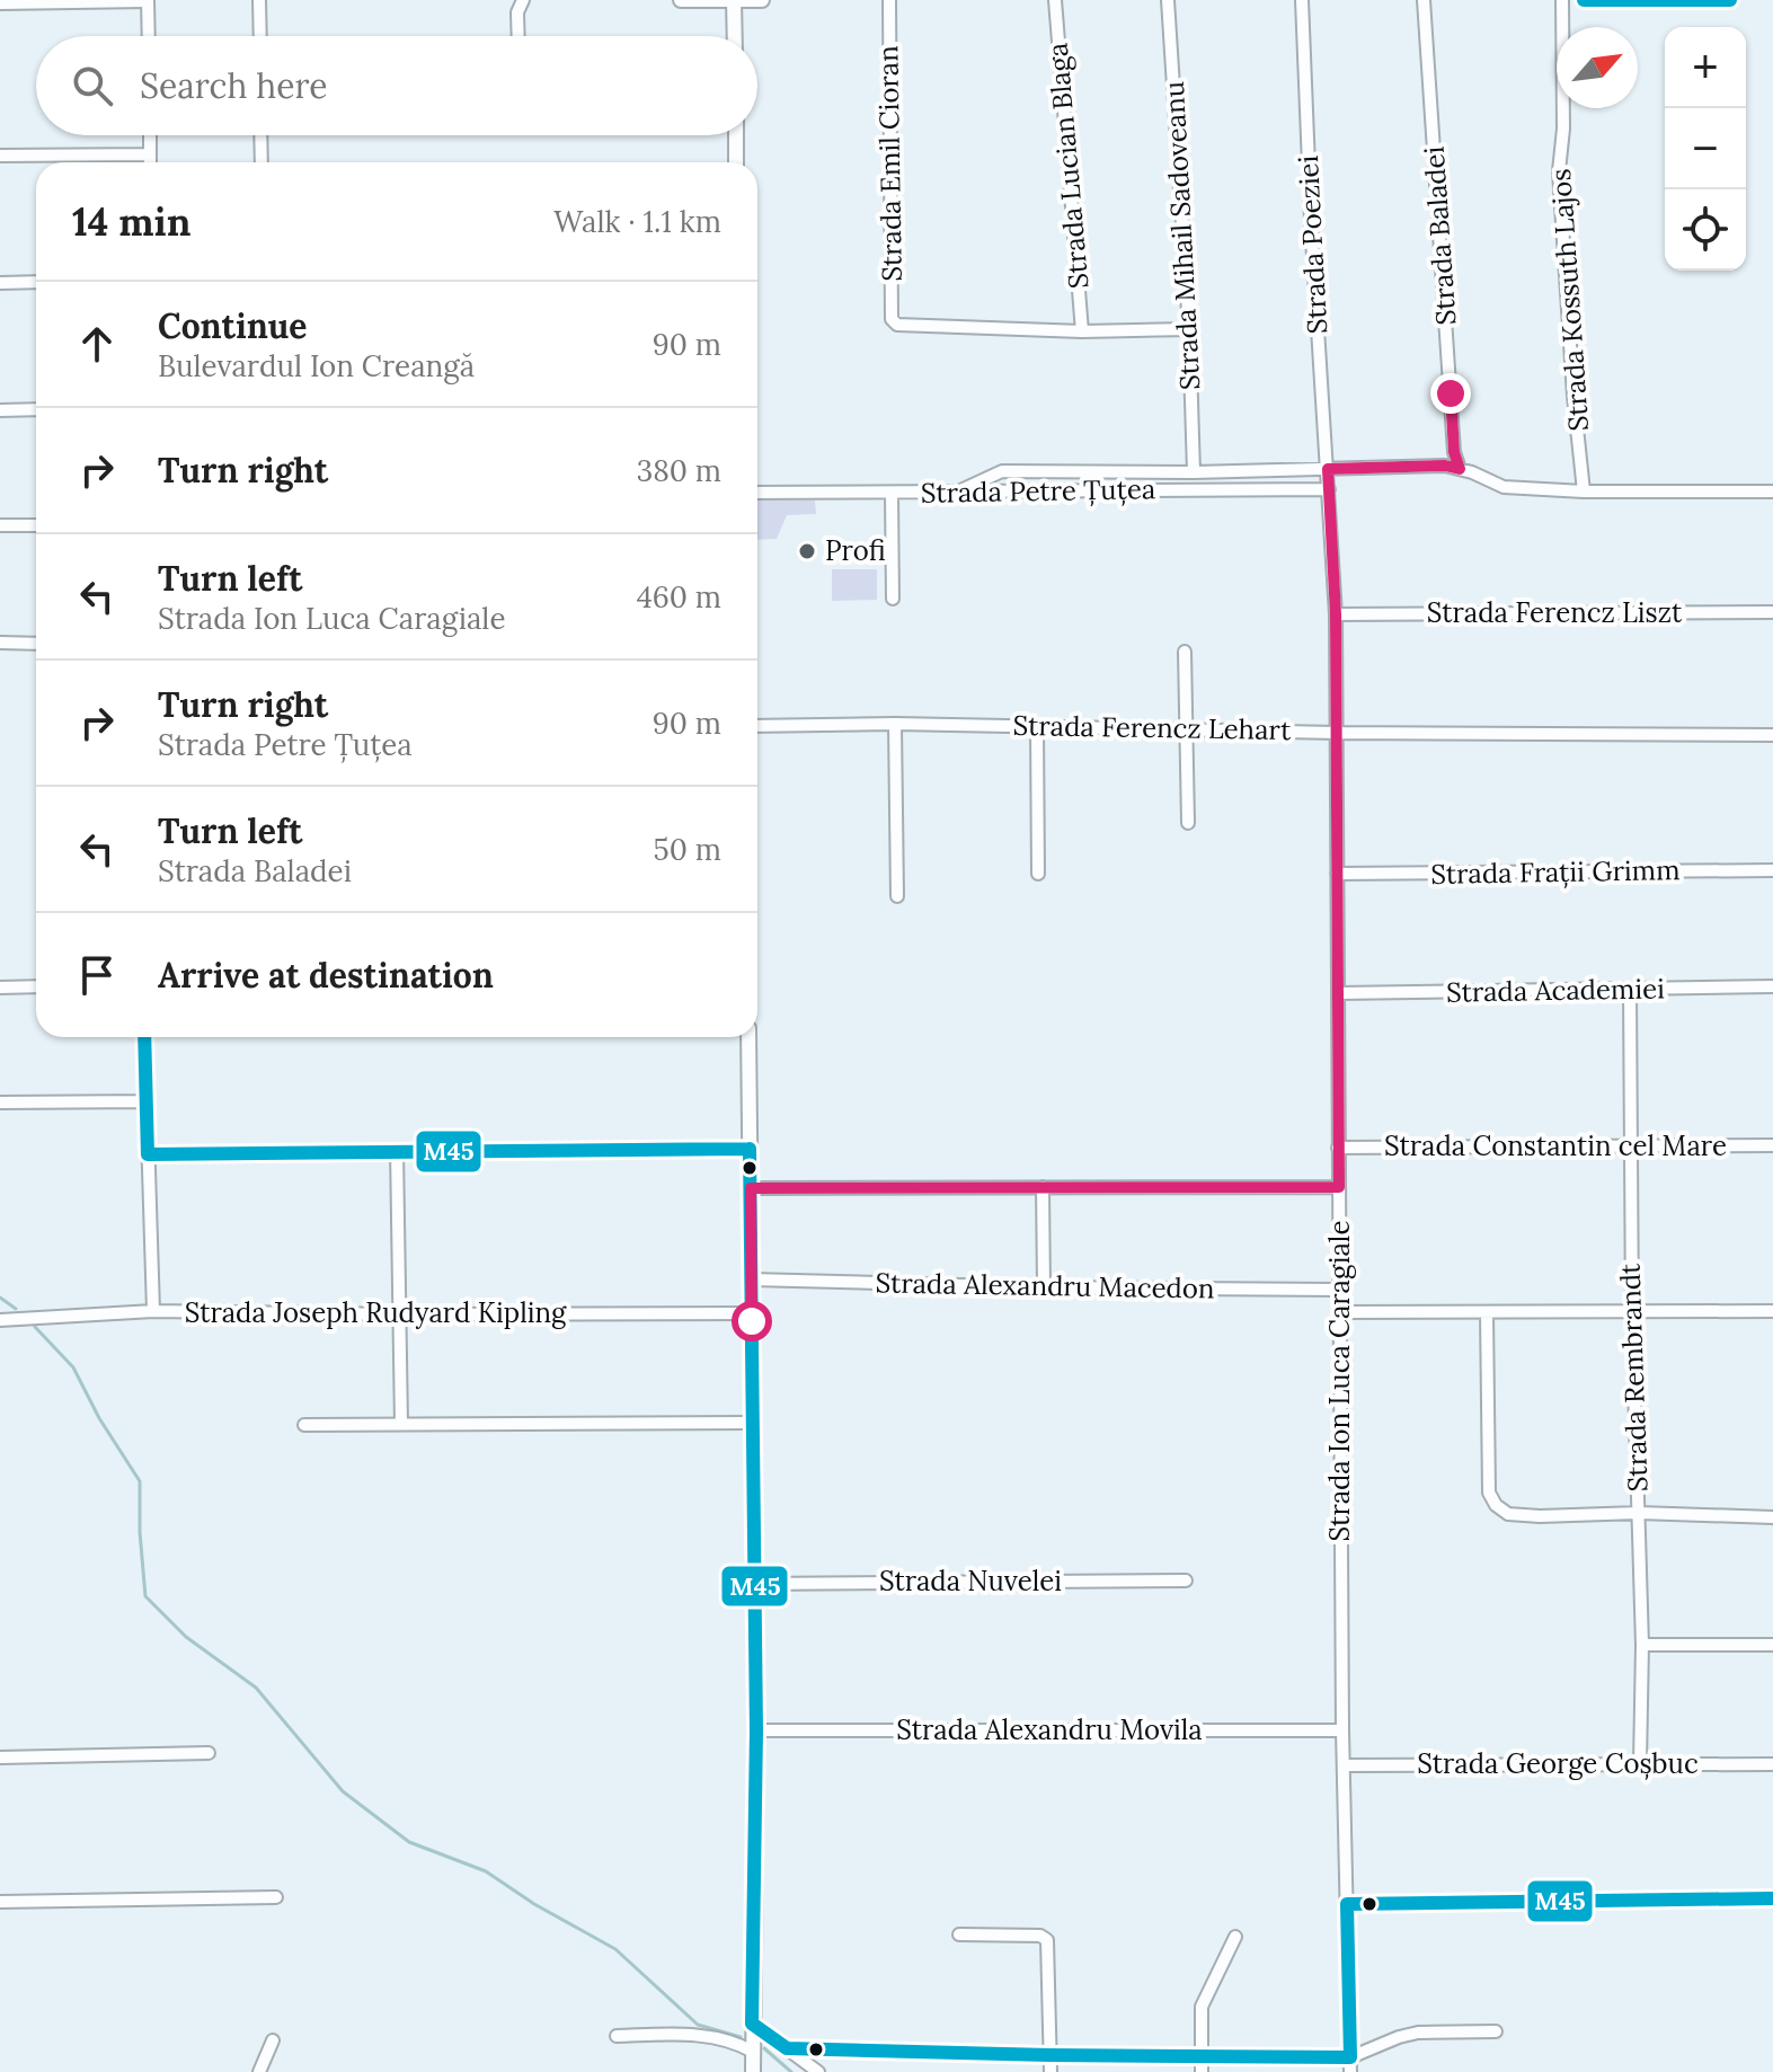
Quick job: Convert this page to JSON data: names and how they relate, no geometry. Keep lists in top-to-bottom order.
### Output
{
  "streets": {
    "street": [
      "Strada Emil Cioran",
      "Strada Lucian Blaga",
      "Strada Mihail Sadoveanu",
      "Strada Baladei",
      "Strada Poeziei",
      "Strada Kossuth Lajos",
      "Strada Petre Țuțea",
      "Strada Ferencz Liszt",
      "Strada Ferencz Lehart",
      "Strada Frații Grimm",
      "Strada Academiei",
      "Strada Constantin cel Mare",
      "Strada Alexandru Macedon",
      "Strada Joseph Rudyard Kipling",
      "Strada Rembrandt",
      "Strada Ion Luca Caragiale",
      "Strada Nuvelei",
      "Strada Alexandru Movila",
      "Strada George Coșbuc"
    ]
  },
  "crossings": [
    ["Strada Emil Cioran", "Strada Lucian Blaga"],
    ["Strada Mihail Sadoveanu", "Strada Petre Țuțea"],
    ["Strada Poeziei", "Strada Petre Țuțea"],
    ["Strada Poeziei", "Strada Ion Luca Caragiale"],
    ["Strada Petre Țuțea", "Strada Ion Luca Caragiale"],
    ["Strada Ferencz Liszt", "Strada Ion Luca Caragiale"],
    ["Strada Ferencz Lehart", "Strada Ion Luca Caragiale"],
    ["Strada Frații Grimm", "Strada Ion Luca Caragiale"],
    ["Strada Academiei", "Strada Rembrandt"],
    ["Strada Academiei", "Strada Ion Luca Caragiale"],
    ["Strada Constantin cel Mare", "Strada Rembrandt"],
    ["Strada Constantin cel Mare", "Strada Ion Luca Caragiale"],
    ["Strada Alexandru Macedon", "Strada Ion Luca Caragiale"],
    ["Strada Rembrandt", "Strada George Coșbuc"],
    ["Strada Ion Luca Caragiale", "Strada Alexandru Movila"],
    ["Strada Ion Luca Caragiale", "Strada George Coșbuc"]
  ],
  "places": ["Profi"],
  "lines": ["transit line M45"],
  "north": "top right",
  "page": {
    "map_buttons": ["+", "−"],
    "search": "Search here",
    "heading": ["14 min", "Walk · 1.1 km"],
    "list": [
      ["Continue", "Bulevardul Ion Creangă", "90 m"],
      ["Turn right", "380 m"],
      ["Turn left", "Strada Ion Luca Caragiale", "460 m"],
      ["Turn right", "Strada Petre Țuțea", "90 m"],
      ["Turn left", "Strada Baladei", "50 m"],
      "Arrive at destination"
    ]
  }
}
